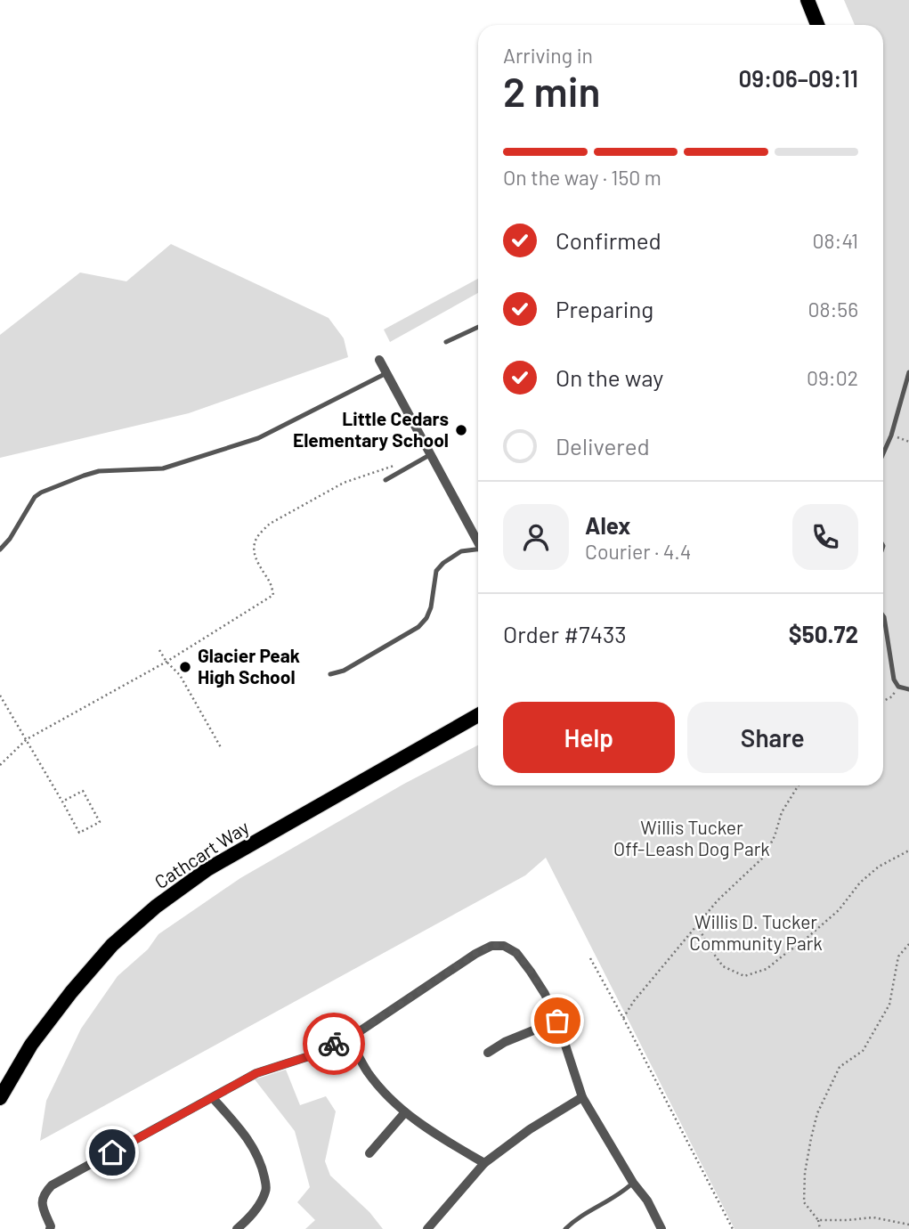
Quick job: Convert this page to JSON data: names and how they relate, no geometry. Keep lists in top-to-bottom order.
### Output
{
  "streets": {
    "main road": ["Cathcart Way"]
  },
  "parks": ["Willis Tucker Off-Leash Dog Park", "Willis D. Tucker Community Park"],
  "places": ["Little Cedars Elementary School", "Glacier Peak High School"],
  "page": {
    "heading": ["2 min", "Arriving in", "09:06–09:11"],
    "panel": [
      "Alex",
      "Courier · 4.4",
      "Order #7433",
      "$50.72"
    ],
    "bar": "On the way · 150 m",
    "list": [
      ["Confirmed", "08:41"],
      ["Preparing", "08:56"],
      ["On the way", "09:02"],
      "Delivered"
    ],
    "buttons": ["Help", "Share"]
  }
}
